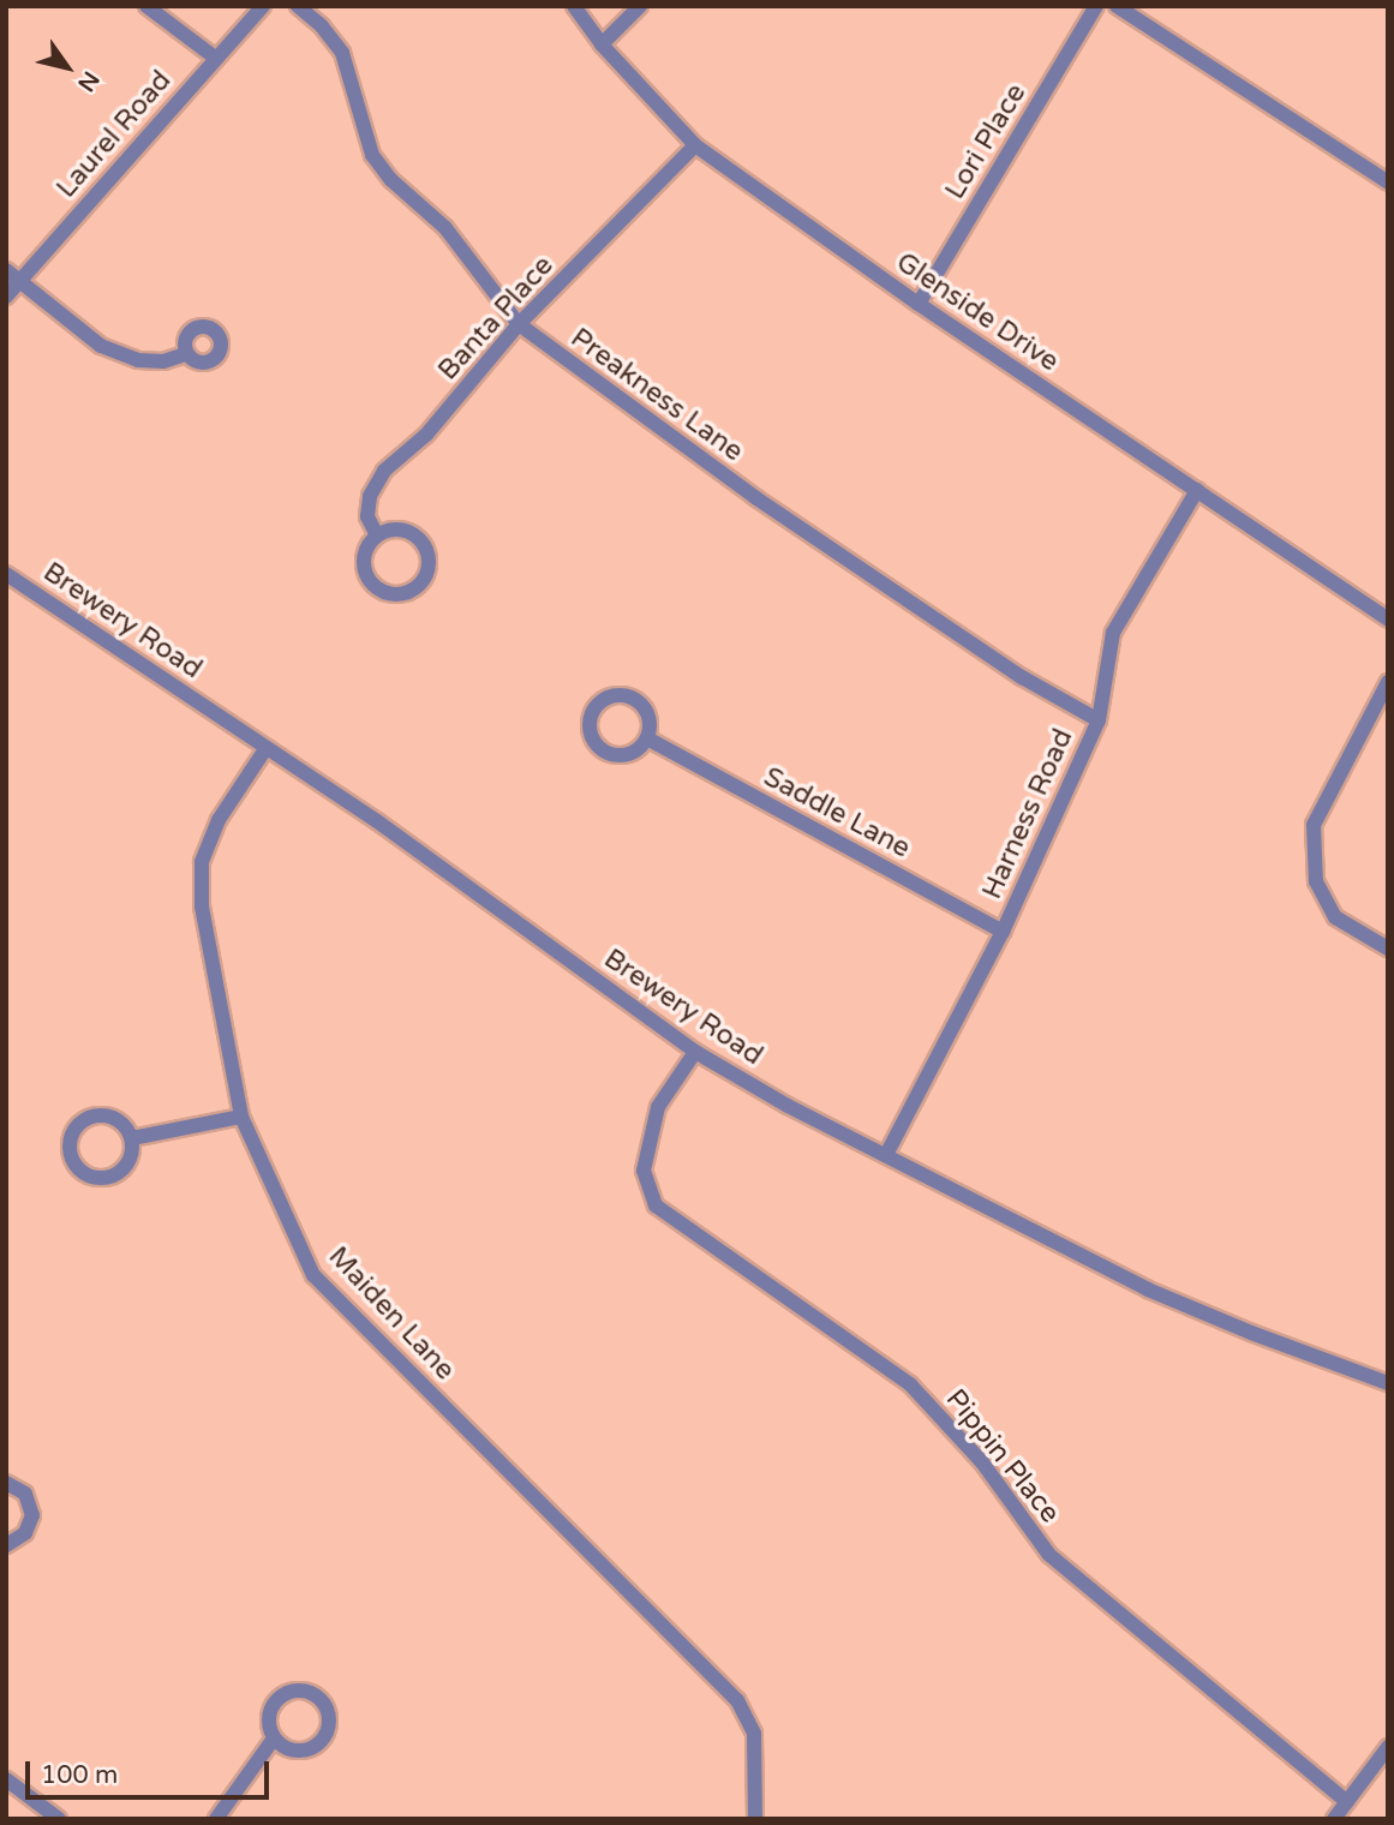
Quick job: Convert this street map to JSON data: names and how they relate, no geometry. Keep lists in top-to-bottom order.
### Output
{
  "streets": {
    "street": [
      "Laurel Road",
      "Lori Place",
      "Glenside Drive",
      "Banta Place",
      "Preakness Lane",
      "Brewery Road",
      "Saddle Lane",
      "Harness Road",
      "Maiden Lane",
      "Pippin Place"
    ]
  },
  "crossings": [
    ["Lori Place", "Glenside Drive"],
    ["Glenside Drive", "Banta Place"],
    ["Glenside Drive", "Harness Road"],
    ["Banta Place", "Preakness Lane"],
    ["Preakness Lane", "Harness Road"],
    ["Brewery Road", "Harness Road"],
    ["Brewery Road", "Maiden Lane"],
    ["Brewery Road", "Pippin Place"],
    ["Saddle Lane", "Harness Road"]
  ],
  "scale_bar": "100 m",
  "north": "bottom right"
}
